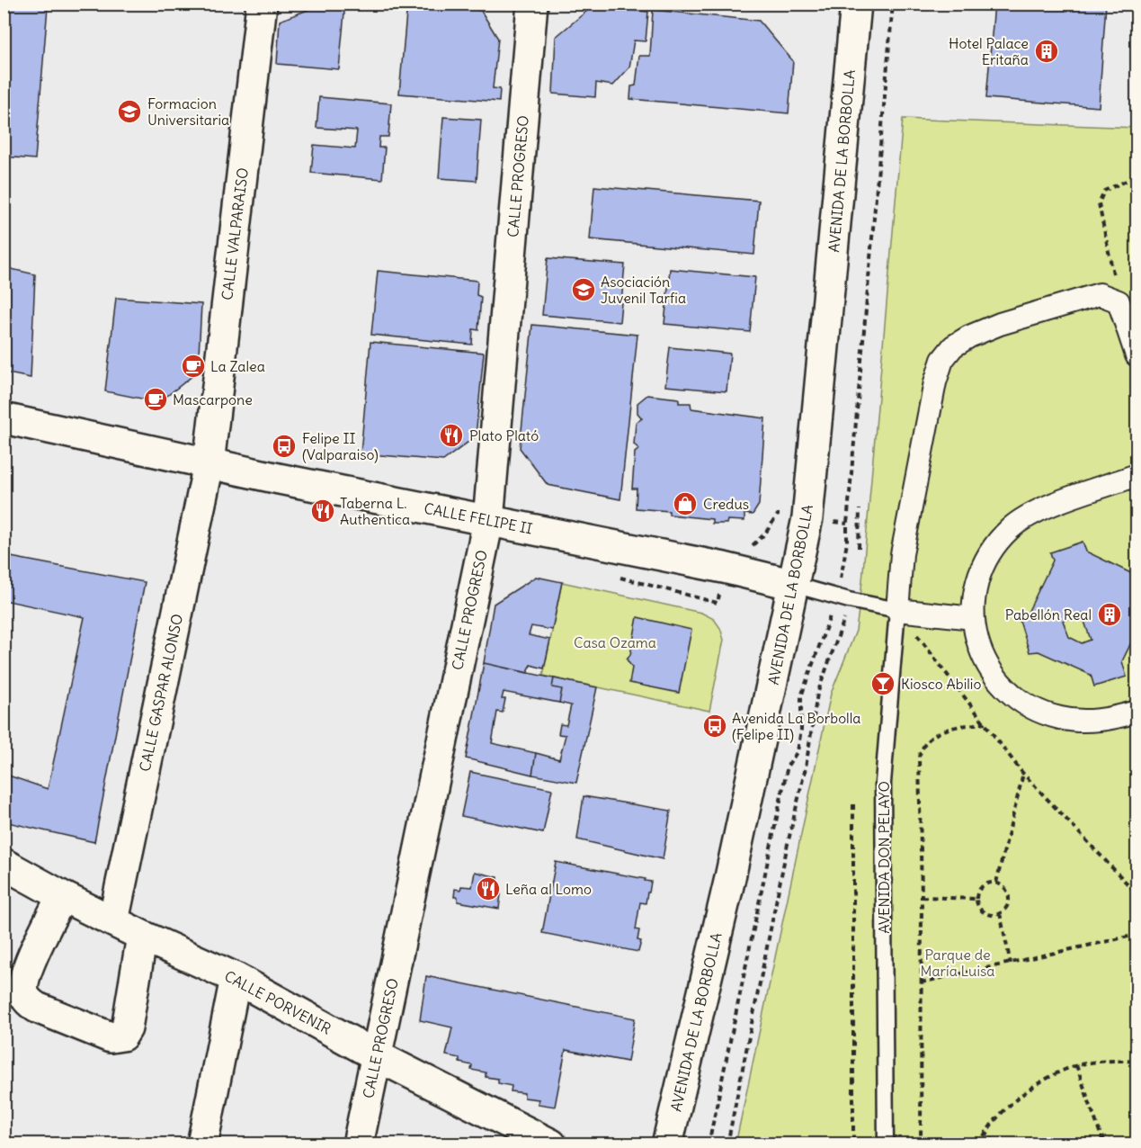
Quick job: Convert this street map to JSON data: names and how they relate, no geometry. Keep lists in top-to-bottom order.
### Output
{
  "streets": {
    "street": [
      "AVENIDA DE LA BORBOLLA",
      "CALLE PROGRESO",
      "CALLE VALPARAISO",
      "CALLE FELIPE II",
      "CALLE GASPAR ALONSO",
      "CALLE PORVENIR"
    ],
    "lane": ["AVENIDA DON PELAYO"]
  },
  "crossings": [
    ["AVENIDA DE LA BORBOLLA", "CALLE FELIPE II"],
    ["CALLE PROGRESO", "CALLE FELIPE II"],
    ["CALLE PROGRESO", "CALLE PORVENIR"],
    ["CALLE VALPARAISO", "CALLE FELIPE II"],
    ["CALLE VALPARAISO", "CALLE GASPAR ALONSO"],
    ["CALLE FELIPE II", "CALLE GASPAR ALONSO"],
    ["CALLE GASPAR ALONSO", "CALLE PORVENIR"]
  ],
  "parks": ["Casa Ozama", "Parque de María Luisa"],
  "places": {
    "building": ["Hotel Palace Eritaña", "Pabellón Real"],
    "school or university": ["Formacion Universitaria", "Asociación Juvenil Tarfia"],
    "cafe": ["La Zalea", "Mascarpone"],
    "restaurant": ["Plato Plató", "Taberna L. Authentica", "Leña al Lomo"],
    "bus stop": ["Felipe II (Valparaiso)", "Avenida La Borbolla (Felipe II)"],
    "shop": ["Credus"],
    "bar": ["Kiosco Abilio"]
  }
}
